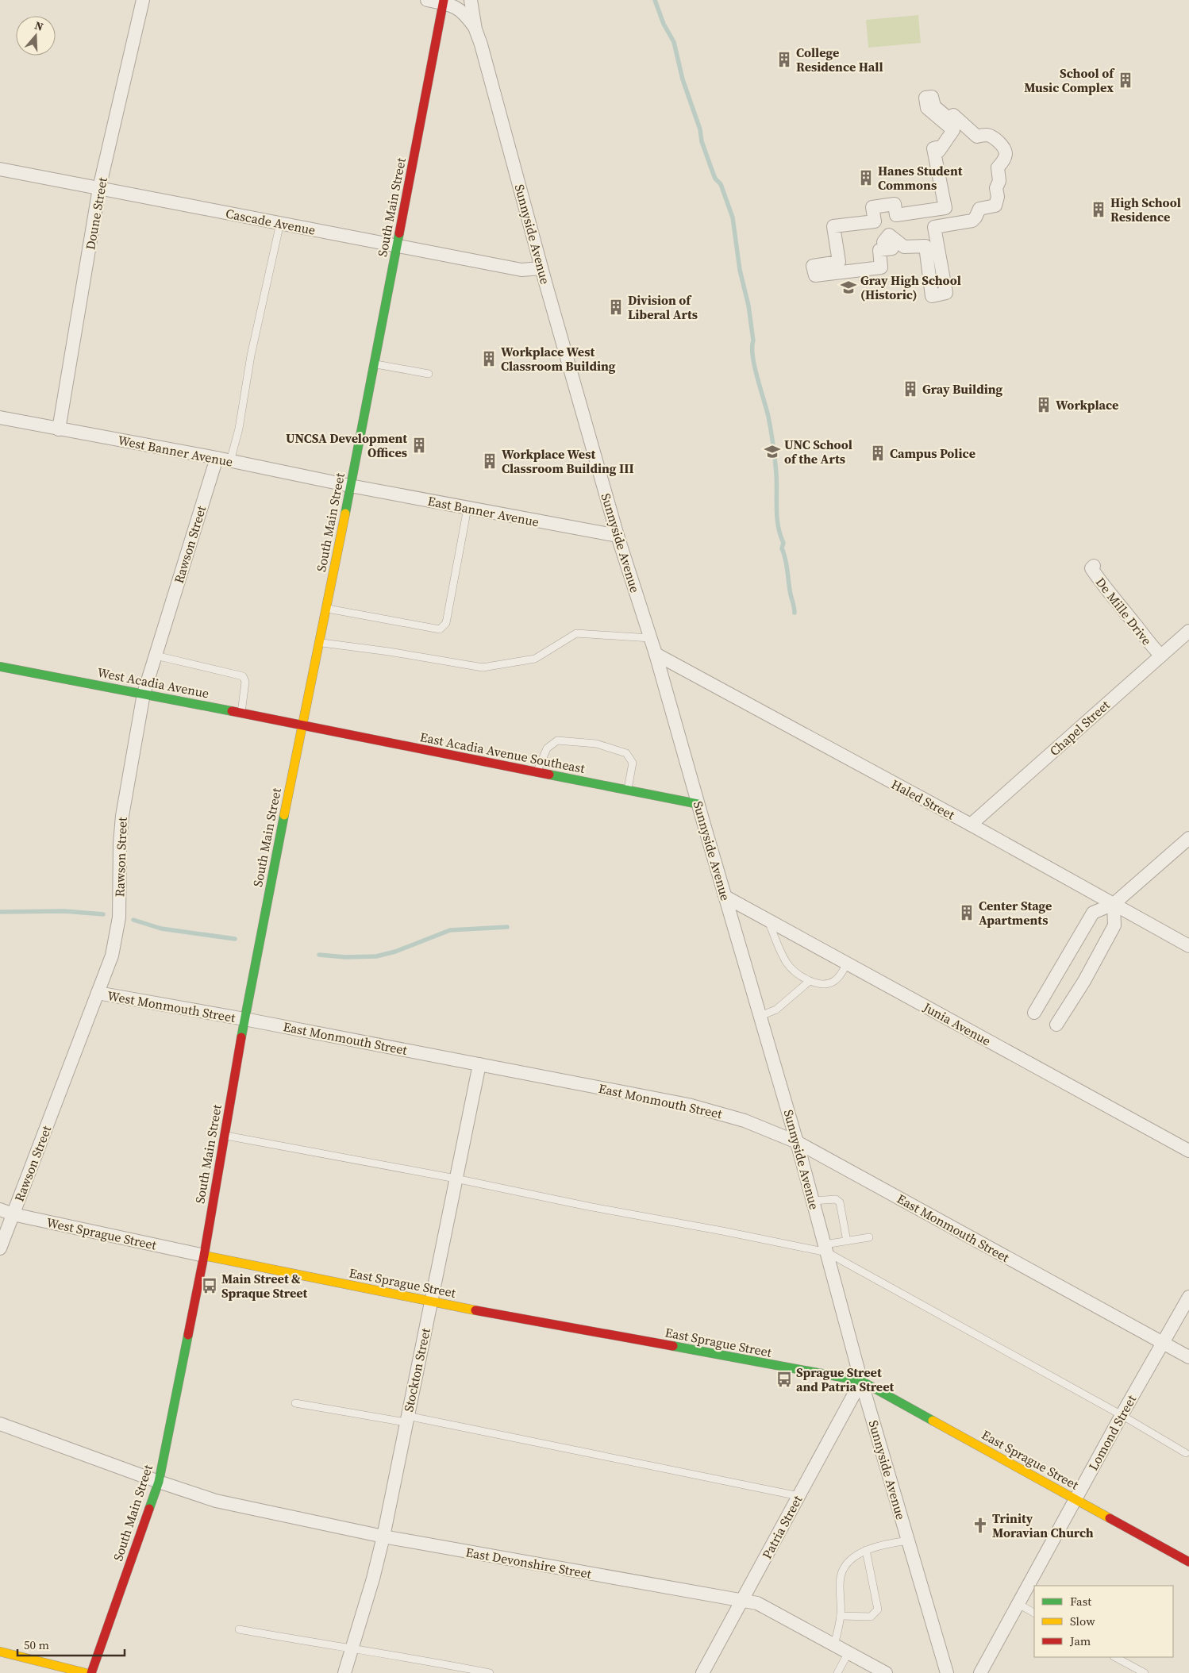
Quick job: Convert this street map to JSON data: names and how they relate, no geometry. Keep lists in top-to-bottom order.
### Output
{
  "streets": {
    "main road": [
      "South Main Street",
      "West Acadia Avenue",
      "East Acadia Avenue Southeast",
      "East Sprague Street"
    ],
    "street": [
      "Doune Street",
      "Cascade Avenue",
      "Sunnyside Avenue",
      "West Banner Avenue",
      "East Banner Avenue",
      "Rawson Street",
      "De Mille Drive",
      "Chapel Street",
      "Haled Street",
      "West Monmouth Street",
      "Junia Avenue",
      "East Monmouth Street",
      "West Sprague Street",
      "Stockton Street",
      "Lomond Street",
      "Patria Street",
      "East Devonshire Street"
    ]
  },
  "crossings": [
    ["South Main Street", "Cascade Avenue"],
    ["South Main Street", "Sunnyside Avenue"],
    ["South Main Street", "West Banner Avenue"],
    ["South Main Street", "East Banner Avenue"],
    ["South Main Street", "West Acadia Avenue"],
    ["South Main Street", "East Acadia Avenue Southeast"],
    ["South Main Street", "West Monmouth Street"],
    ["South Main Street", "East Monmouth Street"],
    ["South Main Street", "West Sprague Street"],
    ["South Main Street", "East Sprague Street"],
    ["South Main Street", "East Devonshire Street"],
    ["Doune Street", "Cascade Avenue"],
    ["Doune Street", "West Banner Avenue"],
    ["Cascade Avenue", "Sunnyside Avenue"],
    ["Sunnyside Avenue", "East Banner Avenue"],
    ["Sunnyside Avenue", "East Acadia Avenue Southeast"],
    ["Sunnyside Avenue", "Haled Street"],
    ["Sunnyside Avenue", "Junia Avenue"],
    ["Sunnyside Avenue", "East Monmouth Street"],
    ["Sunnyside Avenue", "East Sprague Street"],
    ["Sunnyside Avenue", "Patria Street"],
    ["West Banner Avenue", "East Banner Avenue"],
    ["West Banner Avenue", "Rawson Street"],
    ["Rawson Street", "West Acadia Avenue"],
    ["Rawson Street", "West Monmouth Street"],
    ["Rawson Street", "West Sprague Street"],
    ["De Mille Drive", "Chapel Street"],
    ["West Acadia Avenue", "East Acadia Avenue Southeast"],
    ["Chapel Street", "Haled Street"],
    ["West Monmouth Street", "East Monmouth Street"],
    ["East Monmouth Street", "Stockton Street"],
    ["East Monmouth Street", "Lomond Street"],
    ["West Sprague Street", "East Sprague Street"],
    ["East Sprague Street", "Stockton Street"],
    ["East Sprague Street", "Lomond Street"],
    ["East Sprague Street", "Patria Street"],
    ["Stockton Street", "East Devonshire Street"],
    ["Patria Street", "East Devonshire Street"]
  ],
  "places": {
    "building": [
      "College Residence Hall",
      "School of Music Complex",
      "Hanes Student Commons",
      "High School Residence",
      "Division of Liberal Arts",
      "Workplace West Classroom Building",
      "Gray Building",
      "Workplace",
      "UNCSA Development Offices",
      "Campus Police",
      "Workplace West Classroom Building III",
      "Center Stage Apartments"
    ],
    "school or university": ["Gray High School (Historic)", "UNC School of the Arts"],
    "bus stop": ["Main Street & Spraque Street", "Sprague Street and Patria Street"],
    "church": ["Trinity Moravian Church"]
  },
  "legend": ["Fast", "Slow", "Jam"],
  "scale_bar": "50 m",
  "north": "top"
}
